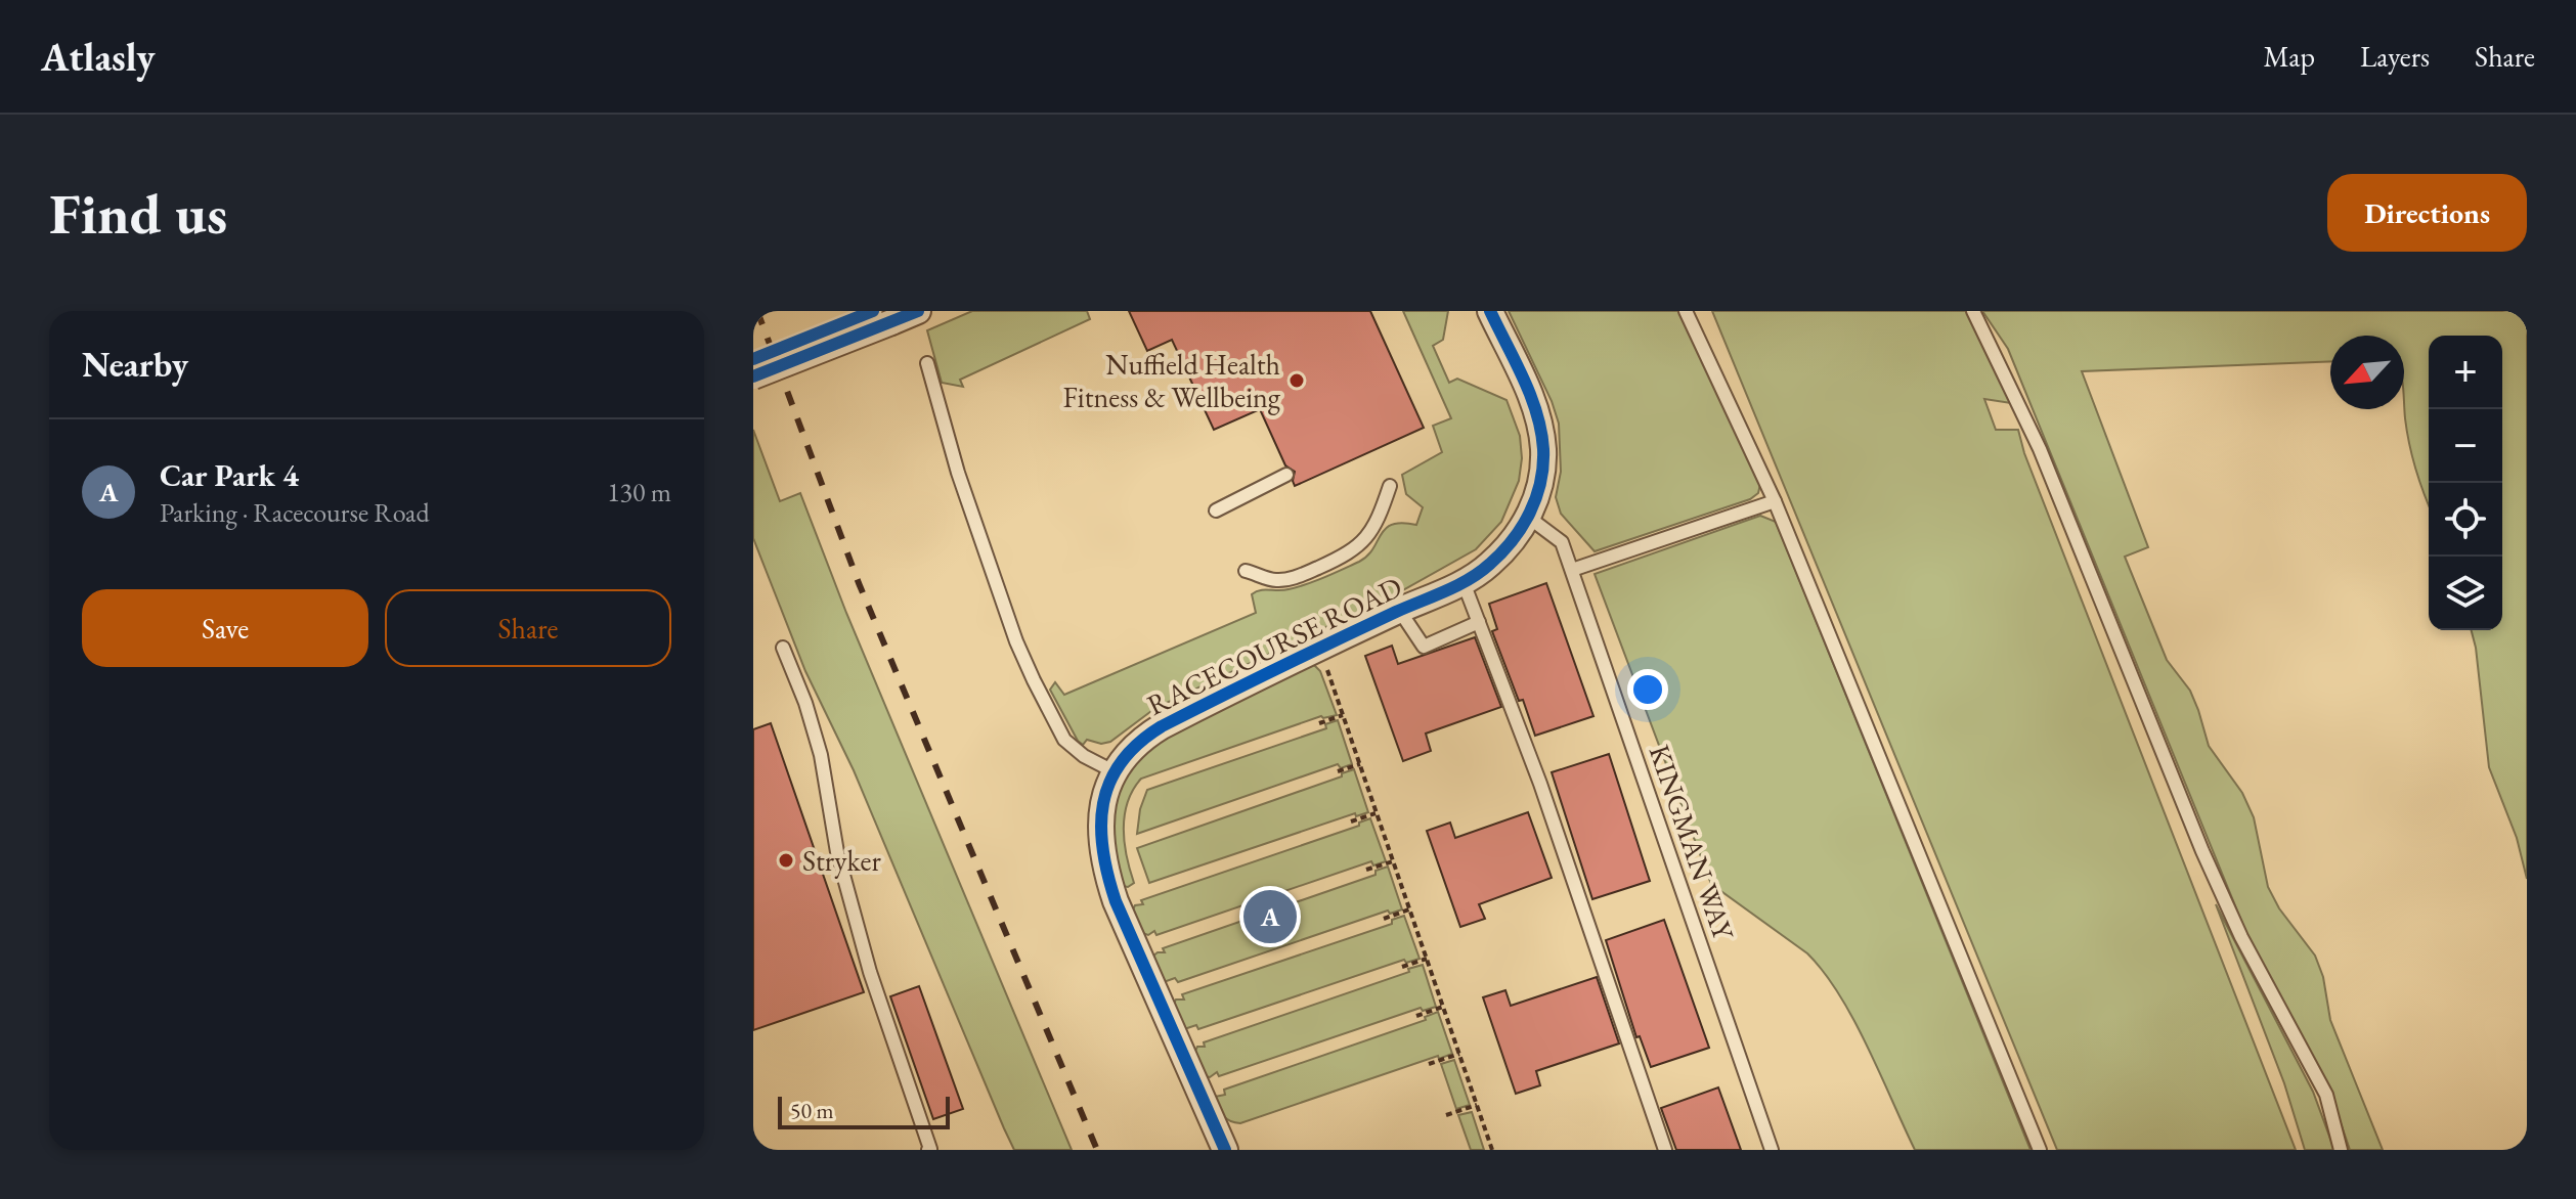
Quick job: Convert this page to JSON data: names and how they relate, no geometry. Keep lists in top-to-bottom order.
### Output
{
  "streets": {
    "street": ["RACECOURSE ROAD"],
    "lane": ["KINGMAN WAY"]
  },
  "crossings": [
    ["RACECOURSE ROAD", "KINGMAN WAY"]
  ],
  "places": ["Nuffield Health Fitness & Wellbeing", "Stryker"],
  "scale_bar": "50 m",
  "north": "bottom left",
  "page": {
    "header": "Atlasly",
    "nav": ["Map", "Layers", "Share"],
    "buttons": [
      "Directions",
      ["Save", "Share"]
    ],
    "title": "Find us",
    "heading": "Nearby",
    "map_buttons": ["+", "−"],
    "list": [
      {
        "mark": "A",
        "name": "Car Park 4",
        "note": "Parking · Racecourse Road",
        "value": "130 m"
      }
    ],
    "pins": "A",
    "scale": "50 m"
  }
}
